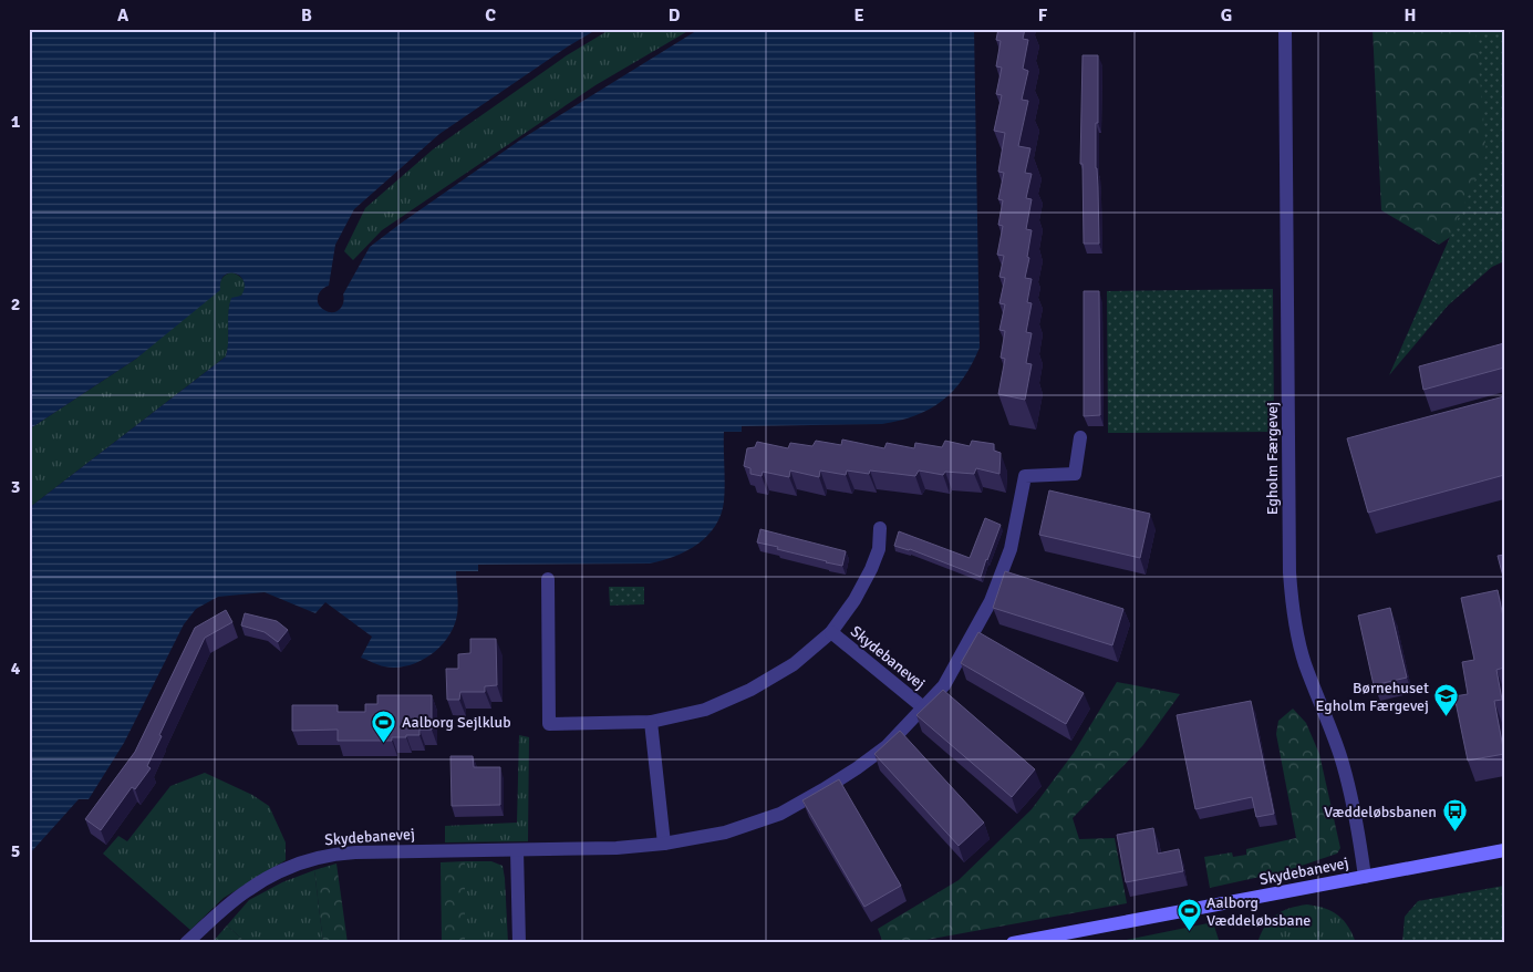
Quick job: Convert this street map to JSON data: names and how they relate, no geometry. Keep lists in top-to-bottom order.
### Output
{
  "streets": {
    "street": ["Egholm Færgevej", "Skydebanevej"]
  },
  "crossings": [
    ["Egholm Færgevej", "Skydebanevej"]
  ],
  "places": {
    "school or university": ["Børnehuset Egholm Færgevej"],
    "sports": ["Aalborg Sejlklub", "Aalborg Væddeløbsbane"],
    "bus stop": ["Væddeløbsbanen"]
  },
  "grid": {
    "columns": [
      "A",
      "B",
      "C",
      "D",
      "E",
      "F",
      "G",
      "H"
    ],
    "rows": [
      "1",
      "2",
      "3",
      "4",
      "5"
    ]
  }
}
